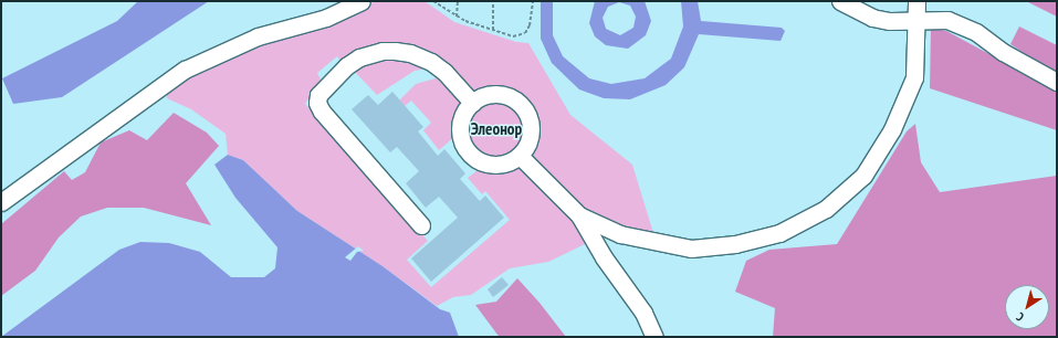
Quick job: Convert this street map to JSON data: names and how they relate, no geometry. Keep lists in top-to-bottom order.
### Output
{
  "districts": ["Элеонор"],
  "north": "bottom left"
}
